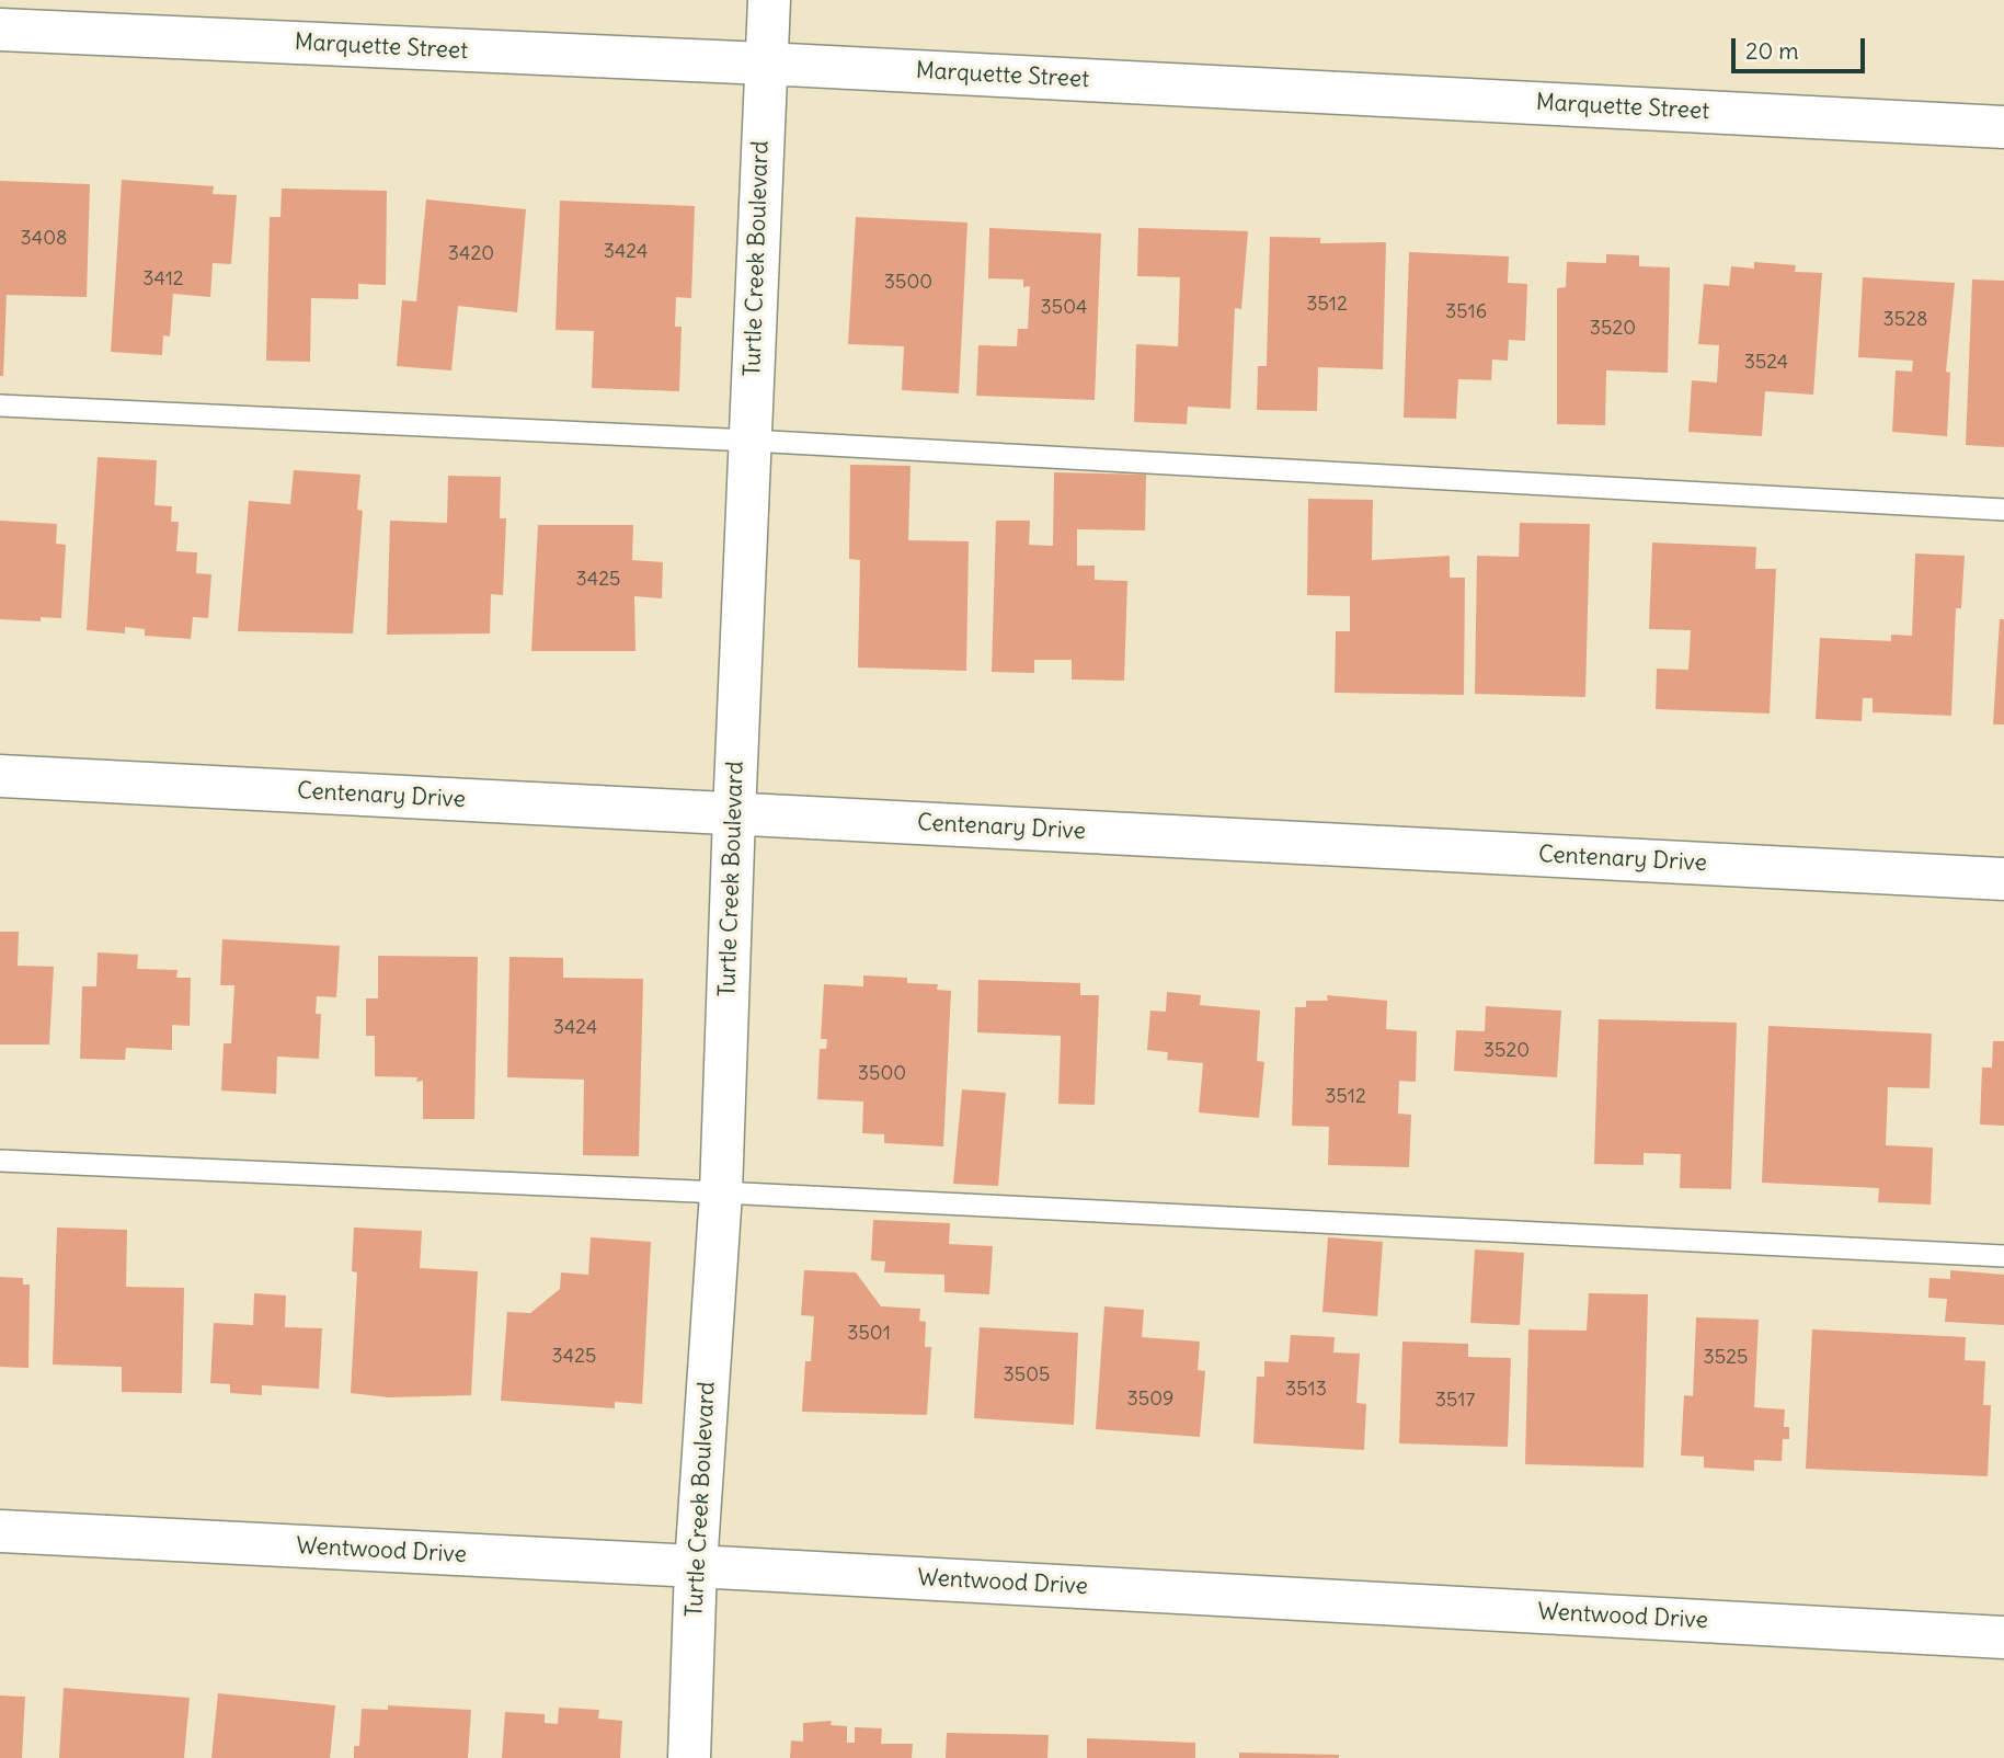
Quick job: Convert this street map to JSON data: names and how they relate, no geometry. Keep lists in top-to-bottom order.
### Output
{
  "streets": {
    "street": [
      "Marquette Street",
      "Turtle Creek Boulevard",
      "Centenary Drive",
      "Wentwood Drive"
    ]
  },
  "crossings": [
    ["Marquette Street", "Turtle Creek Boulevard"],
    ["Turtle Creek Boulevard", "Centenary Drive"],
    ["Turtle Creek Boulevard", "Wentwood Drive"]
  ],
  "house_numbers": [
    "3408",
    "3424",
    "3420",
    "3412",
    "3500",
    "3512",
    "3504",
    "3516",
    "3528",
    "3520",
    "3524",
    "3425",
    "3424",
    "3520",
    "3500",
    "3512",
    "3501",
    "3425",
    "3525",
    "3505",
    "3513",
    "3509",
    "3517"
  ],
  "scale_bar": "20 m"
}
